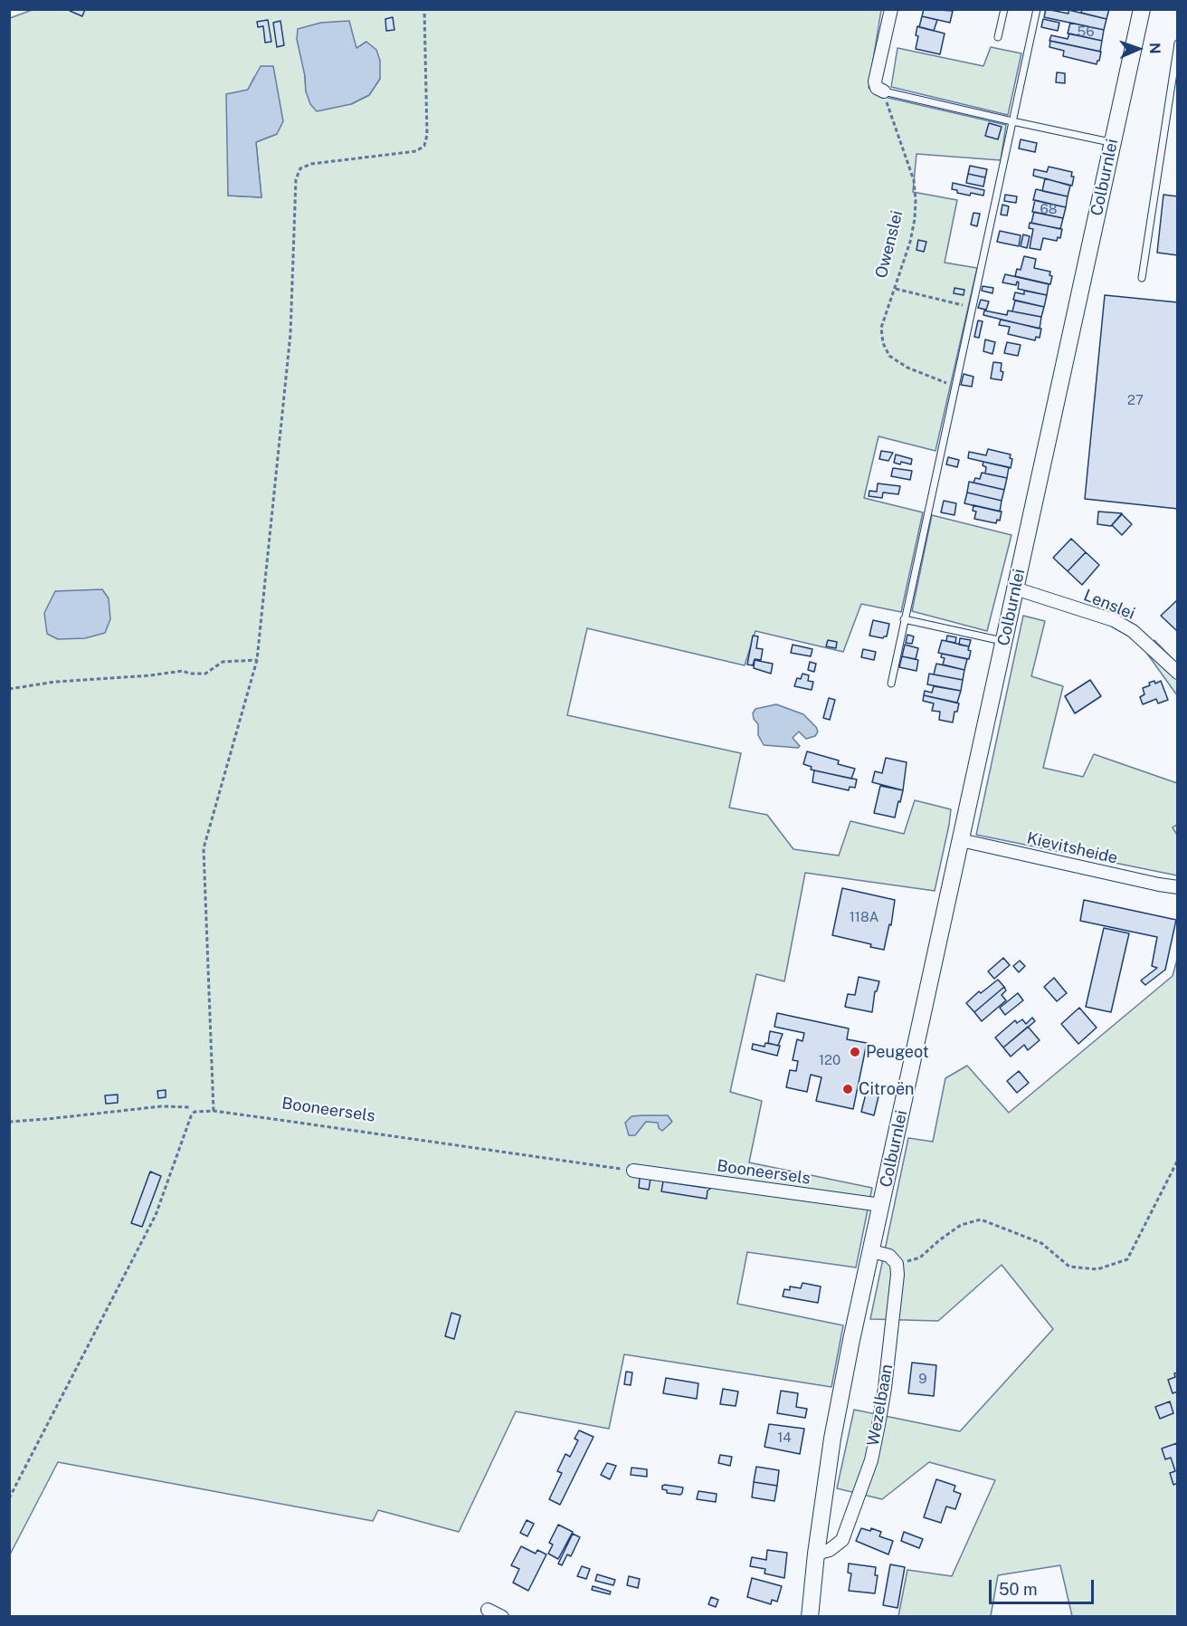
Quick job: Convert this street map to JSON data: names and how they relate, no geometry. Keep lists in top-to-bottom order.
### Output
{
  "streets": {
    "street": [
      "Colburnlei",
      "Lenslei",
      "Kievitsheide",
      "Booneersels",
      "Wezelbaan"
    ],
    "path": ["Owenslei"]
  },
  "crossings": [
    ["Colburnlei", "Lenslei"],
    ["Colburnlei", "Kievitsheide"],
    ["Colburnlei", "Booneersels"]
  ],
  "places": ["Peugeot", "Citroën"],
  "house_numbers": [
    "56",
    "68",
    "27",
    "118A",
    "120",
    "9",
    "14"
  ],
  "scale_bar": "50 m",
  "north": "right"
}
